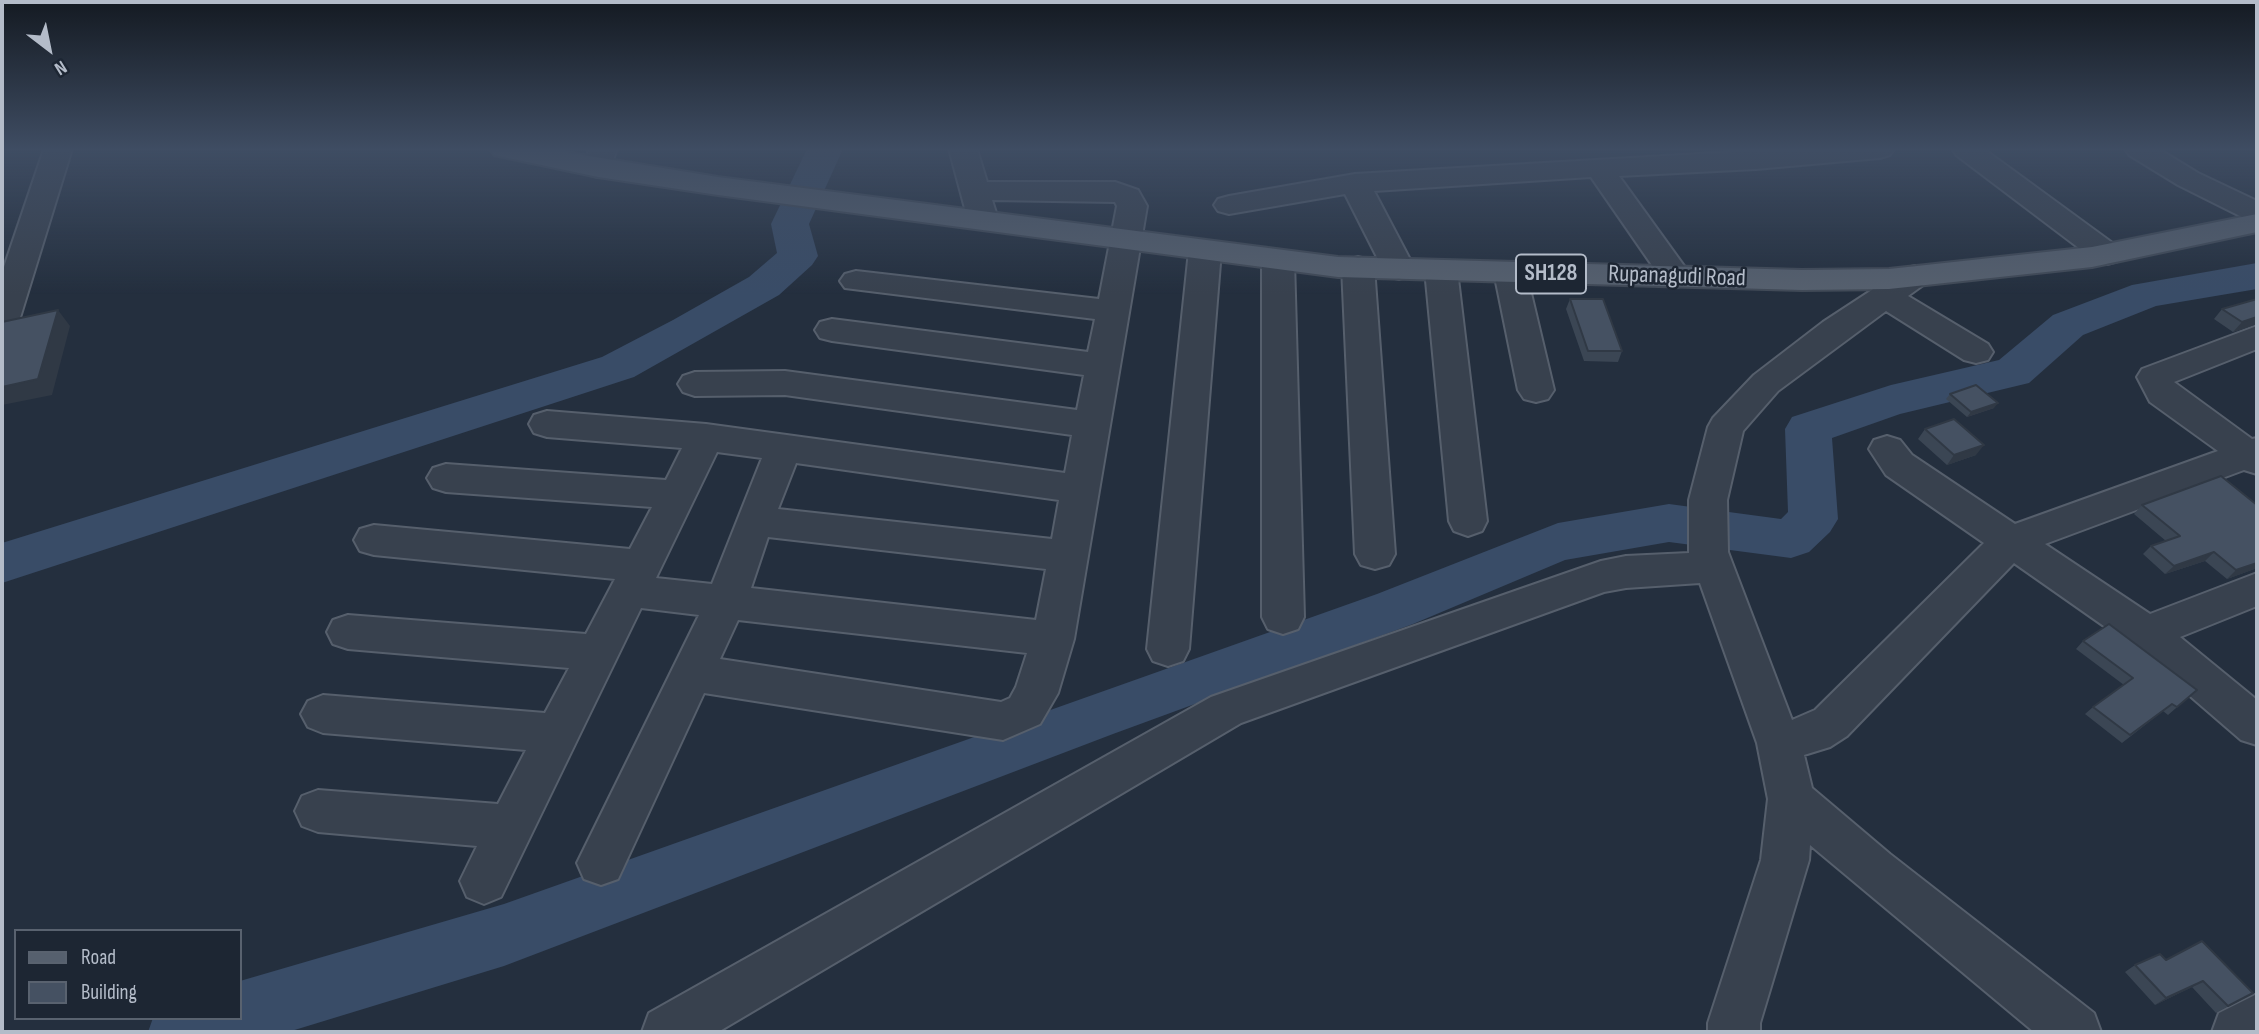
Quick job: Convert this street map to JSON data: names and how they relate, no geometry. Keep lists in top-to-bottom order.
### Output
{
  "streets": {
    "main road": ["SH128", "Rupanagudi Road"]
  },
  "legend": ["Road", "Building"],
  "north": "bottom right"
}
